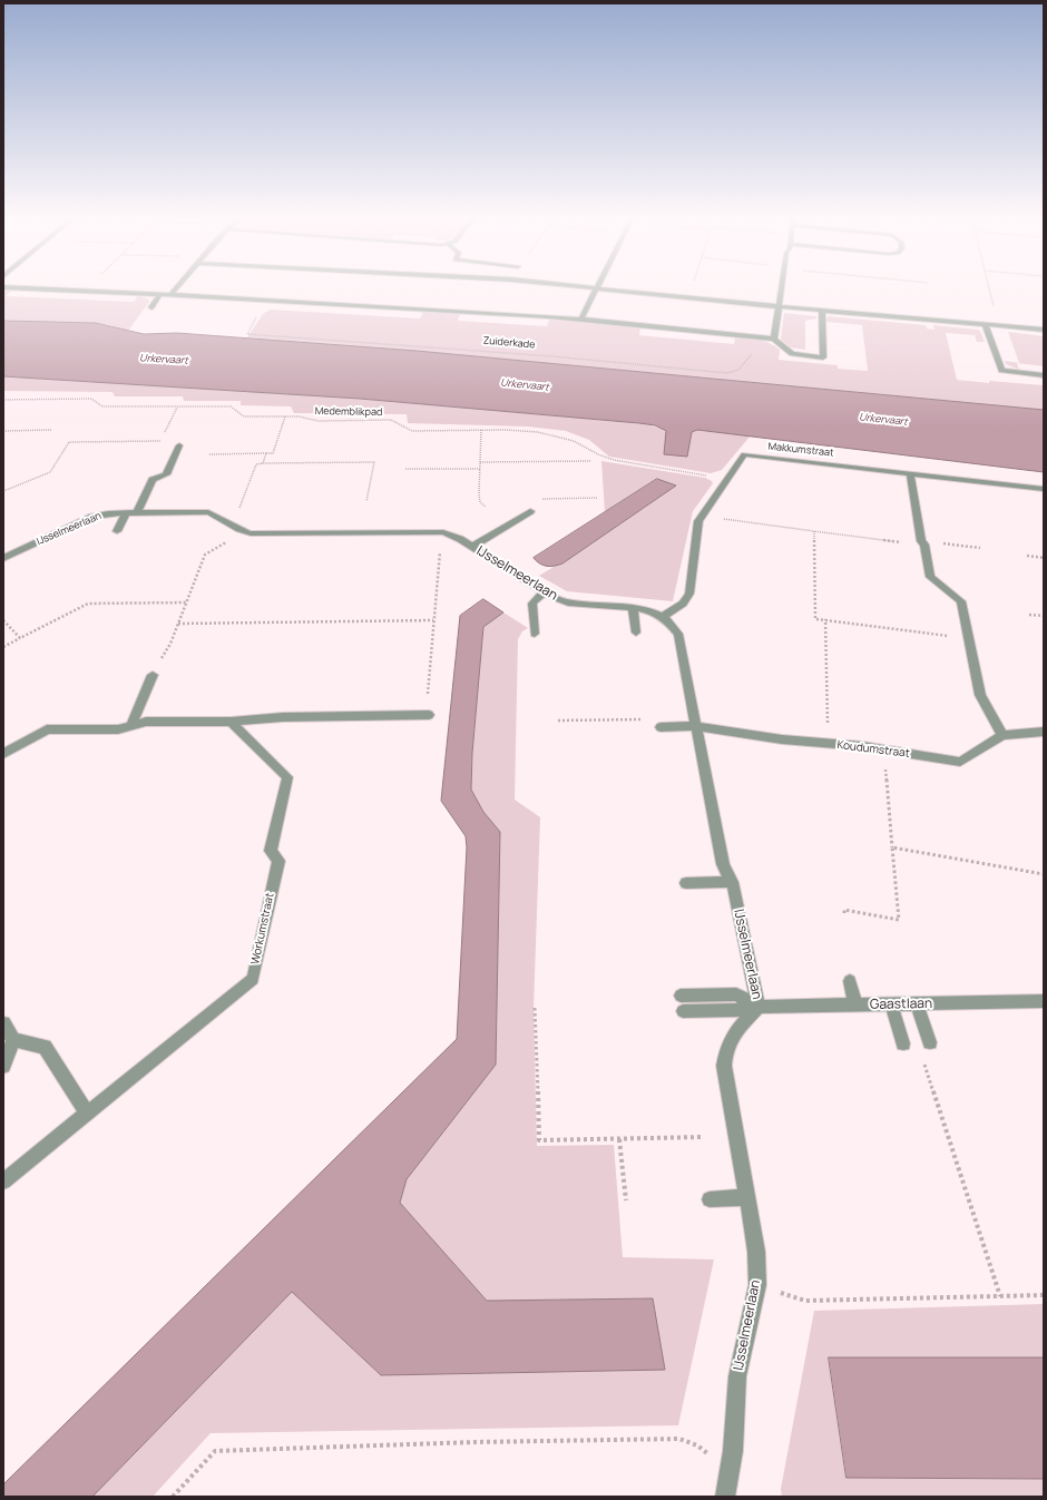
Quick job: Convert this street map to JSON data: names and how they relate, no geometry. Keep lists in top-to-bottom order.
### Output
{
  "streets": {
    "street": [
      "Makkumstraat",
      "IJsselmeerlaan",
      "Koudumstraat",
      "Workumstraat",
      "Gaastlaan"
    ],
    "path": ["Zuiderkade", "Medemblikpad"]
  },
  "crossings": [
    ["Makkumstraat", "IJsselmeerlaan"],
    ["IJsselmeerlaan", "Koudumstraat"],
    ["IJsselmeerlaan", "Gaastlaan"]
  ],
  "water": ["Urkervaart"]
}
